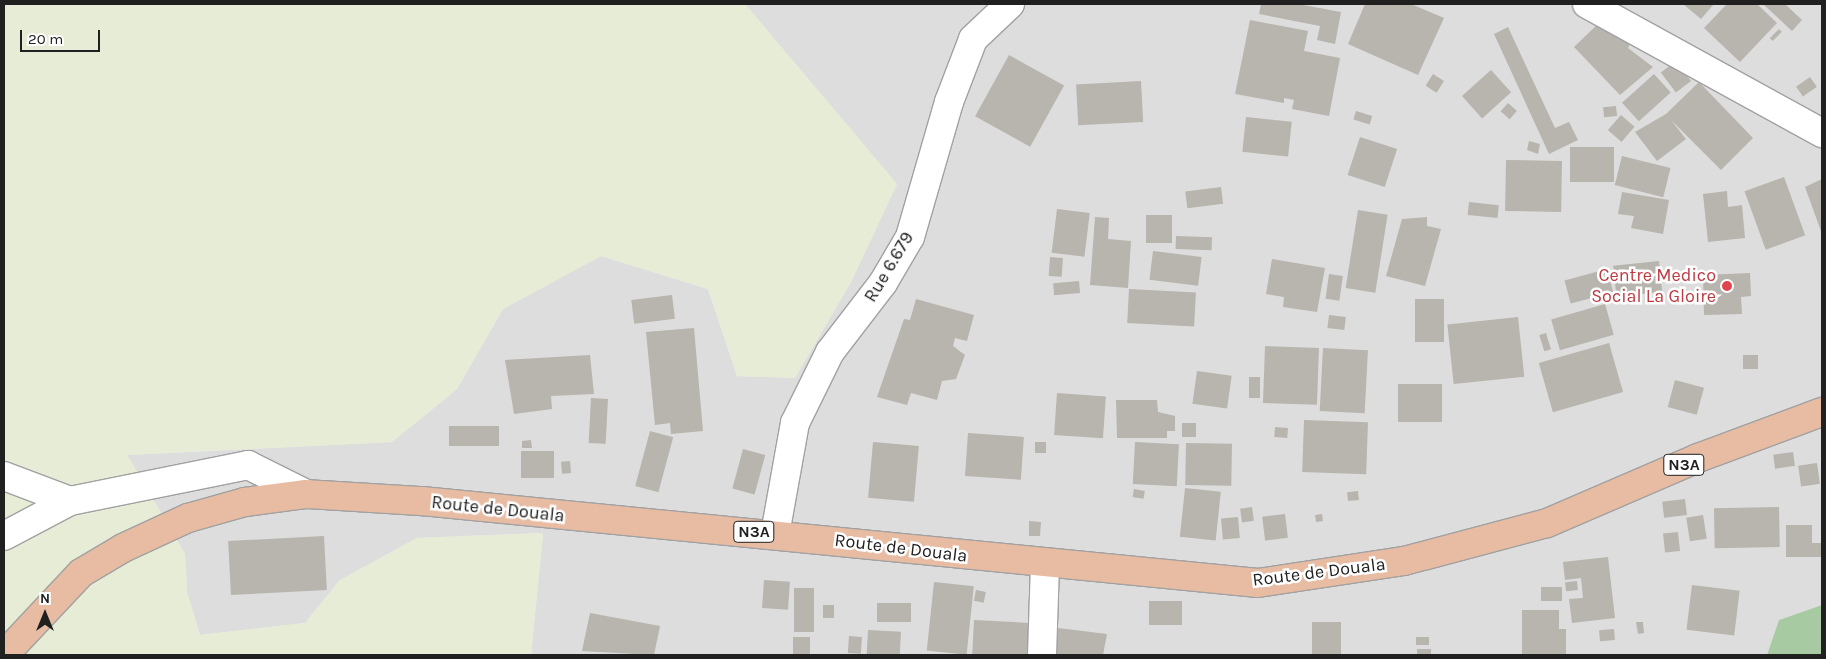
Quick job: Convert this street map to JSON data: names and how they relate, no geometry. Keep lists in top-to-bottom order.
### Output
{
  "streets": {
    "highway": ["N3A", "Route de Douala"],
    "street": ["Rue 6.679"]
  },
  "crossings": [
    ["Rue 6.679", "Route de Douala"]
  ],
  "places": ["Centre Medico Social La Gloire"],
  "scale_bar": "20 m",
  "north": "top"
}
